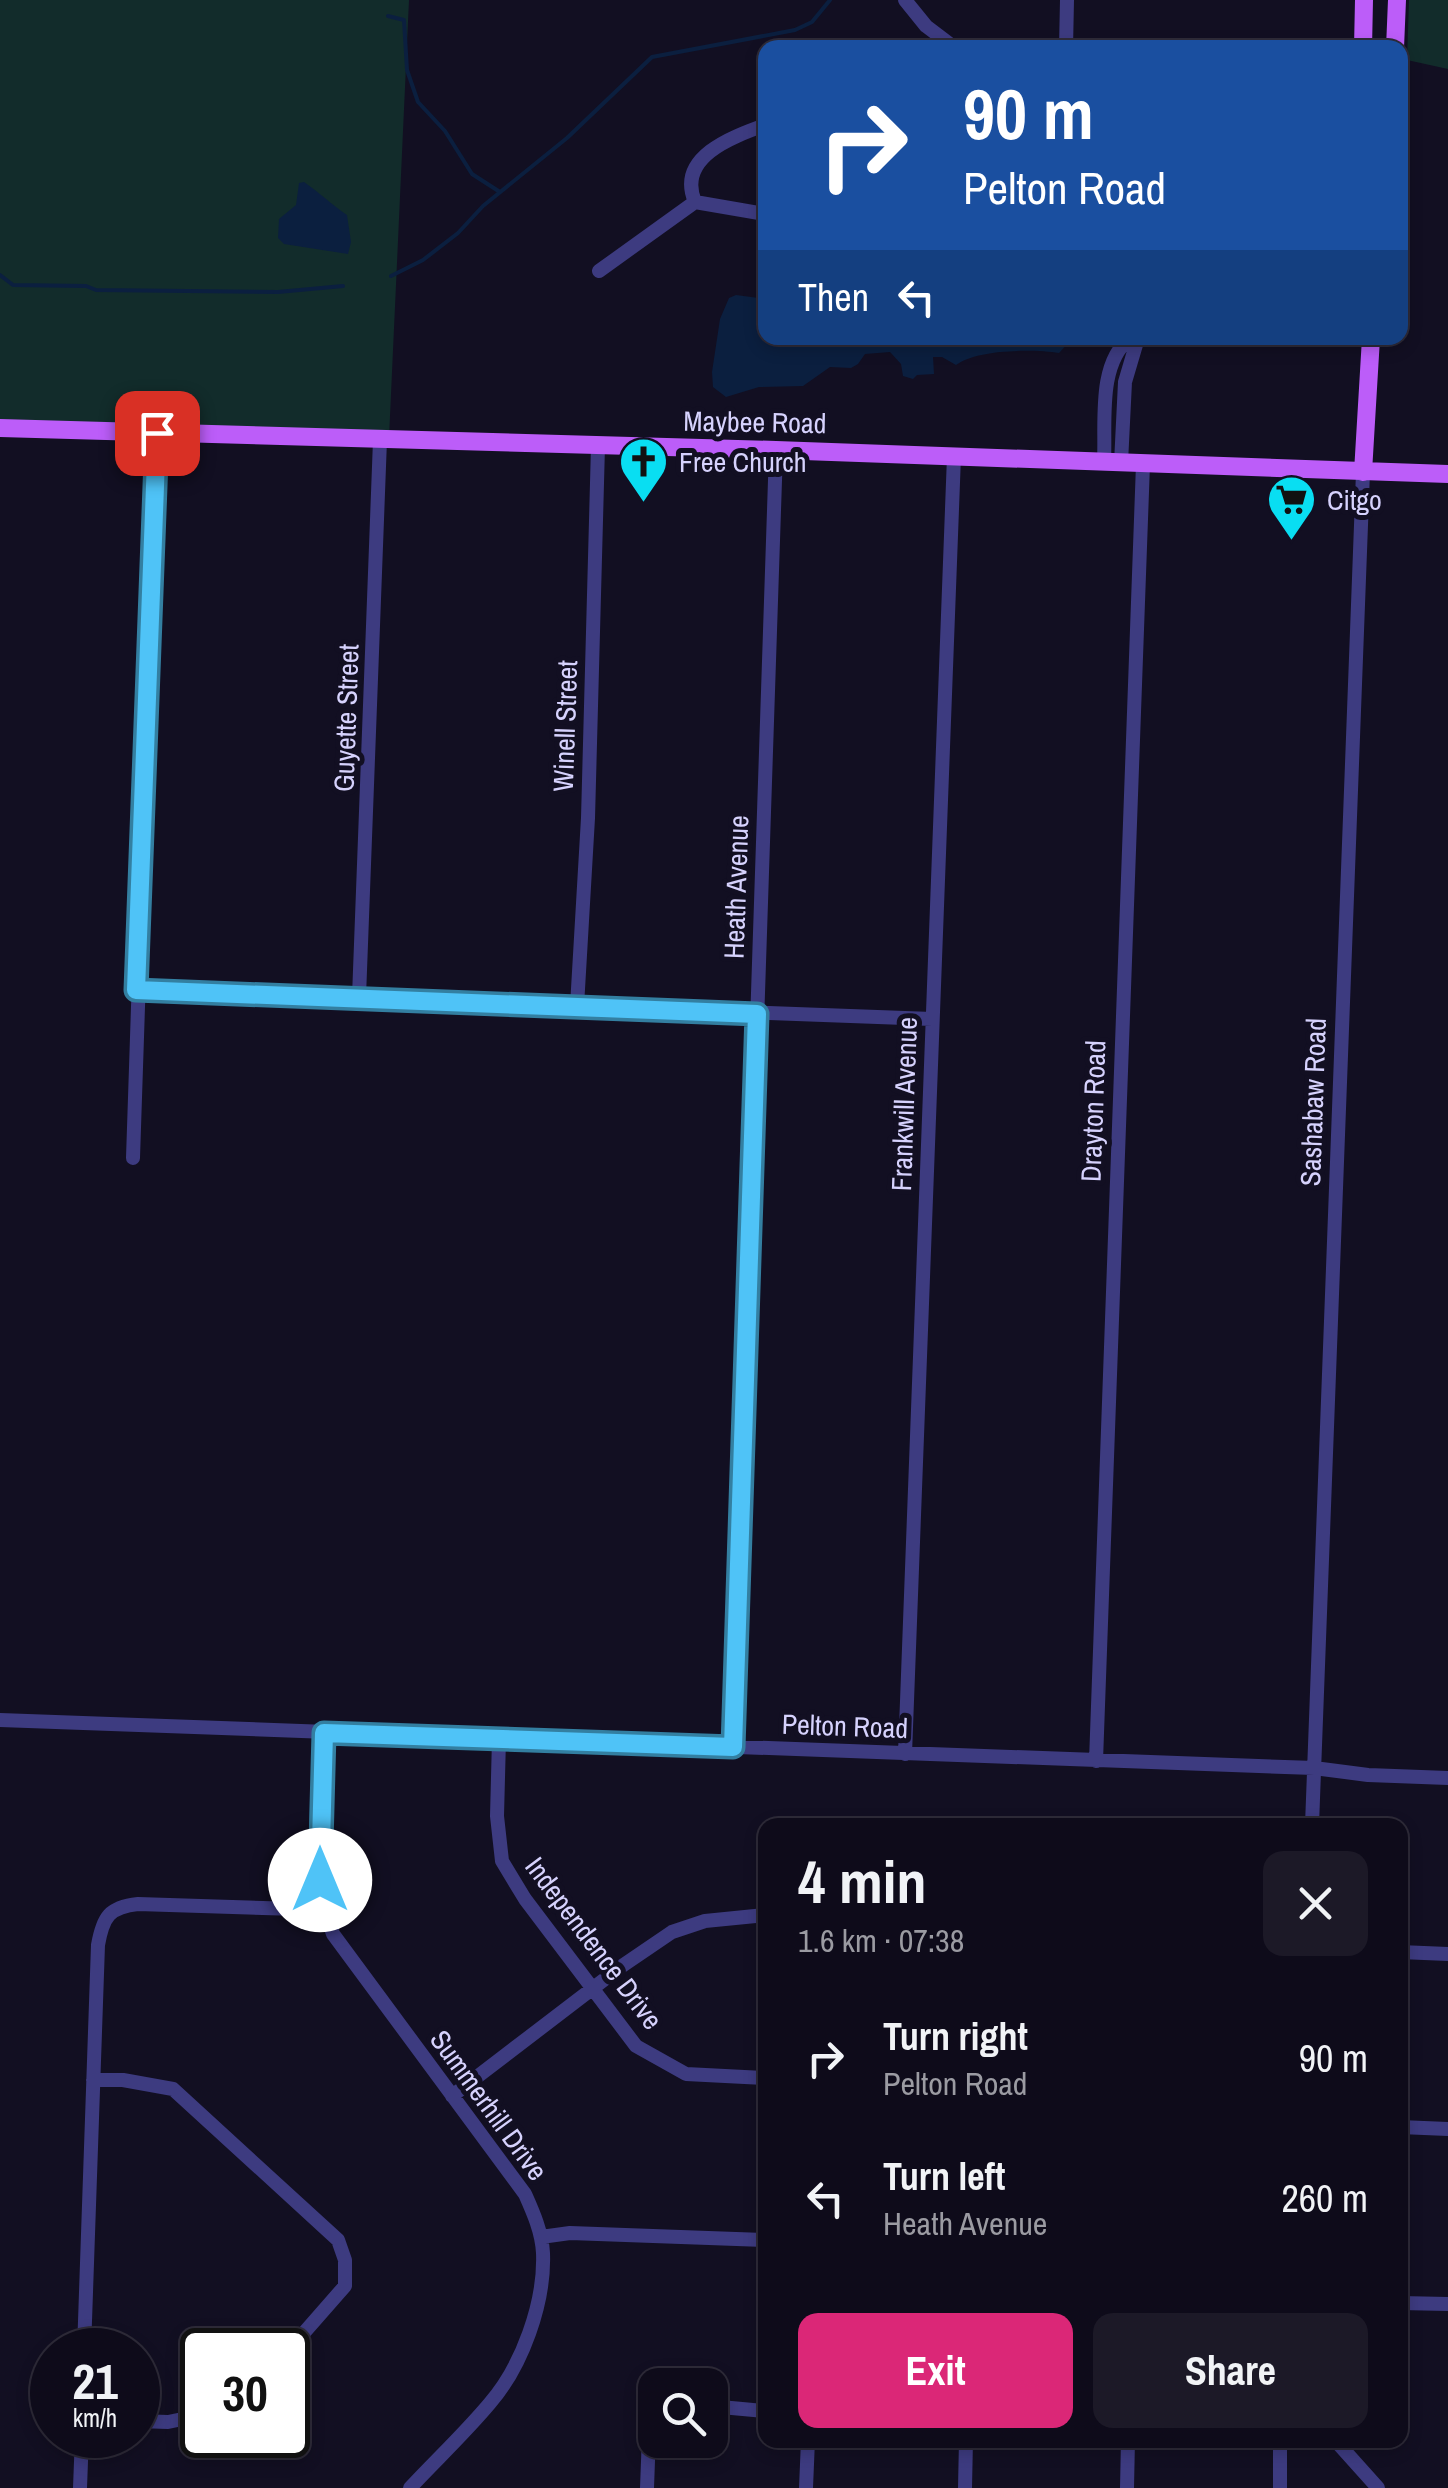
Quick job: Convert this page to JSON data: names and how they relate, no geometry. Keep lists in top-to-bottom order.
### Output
{
  "streets": {
    "main road": ["Maybee Road", "Sashabaw Road"],
    "street": [
      "Guyette Street",
      "Winell Street",
      "Heath Avenue",
      "Frankwill Avenue",
      "Drayton Road",
      "Pelton Road",
      "Independence Drive",
      "Summerhill Drive"
    ]
  },
  "crossings": [
    ["Maybee Road", "Guyette Street"],
    ["Maybee Road", "Winell Street"],
    ["Maybee Road", "Heath Avenue"],
    ["Maybee Road", "Sashabaw Road"],
    ["Maybee Road", "Frankwill Avenue"],
    ["Maybee Road", "Drayton Road"],
    ["Heath Avenue", "Pelton Road"],
    ["Sashabaw Road", "Pelton Road"],
    ["Frankwill Avenue", "Pelton Road"],
    ["Drayton Road", "Pelton Road"],
    ["Pelton Road", "Independence Drive"],
    ["Pelton Road", "Summerhill Drive"]
  ],
  "places": {
    "church": ["Free Church"],
    "supermarket": ["Citgo"]
  },
  "page": {
    "turn": ["90 m", "Pelton Road"],
    "then": "Then",
    "heading": ["4 min", "1.6 km · 07:38"],
    "list": [
      {
        "name": "Turn right",
        "note": "Pelton Road",
        "value": "90 m"
      },
      {
        "name": "Turn left",
        "note": "Heath Avenue",
        "value": "260 m"
      }
    ],
    "buttons": ["Exit", "Share"],
    "speed": "21 km/h",
    "limit": "30"
  }
}
